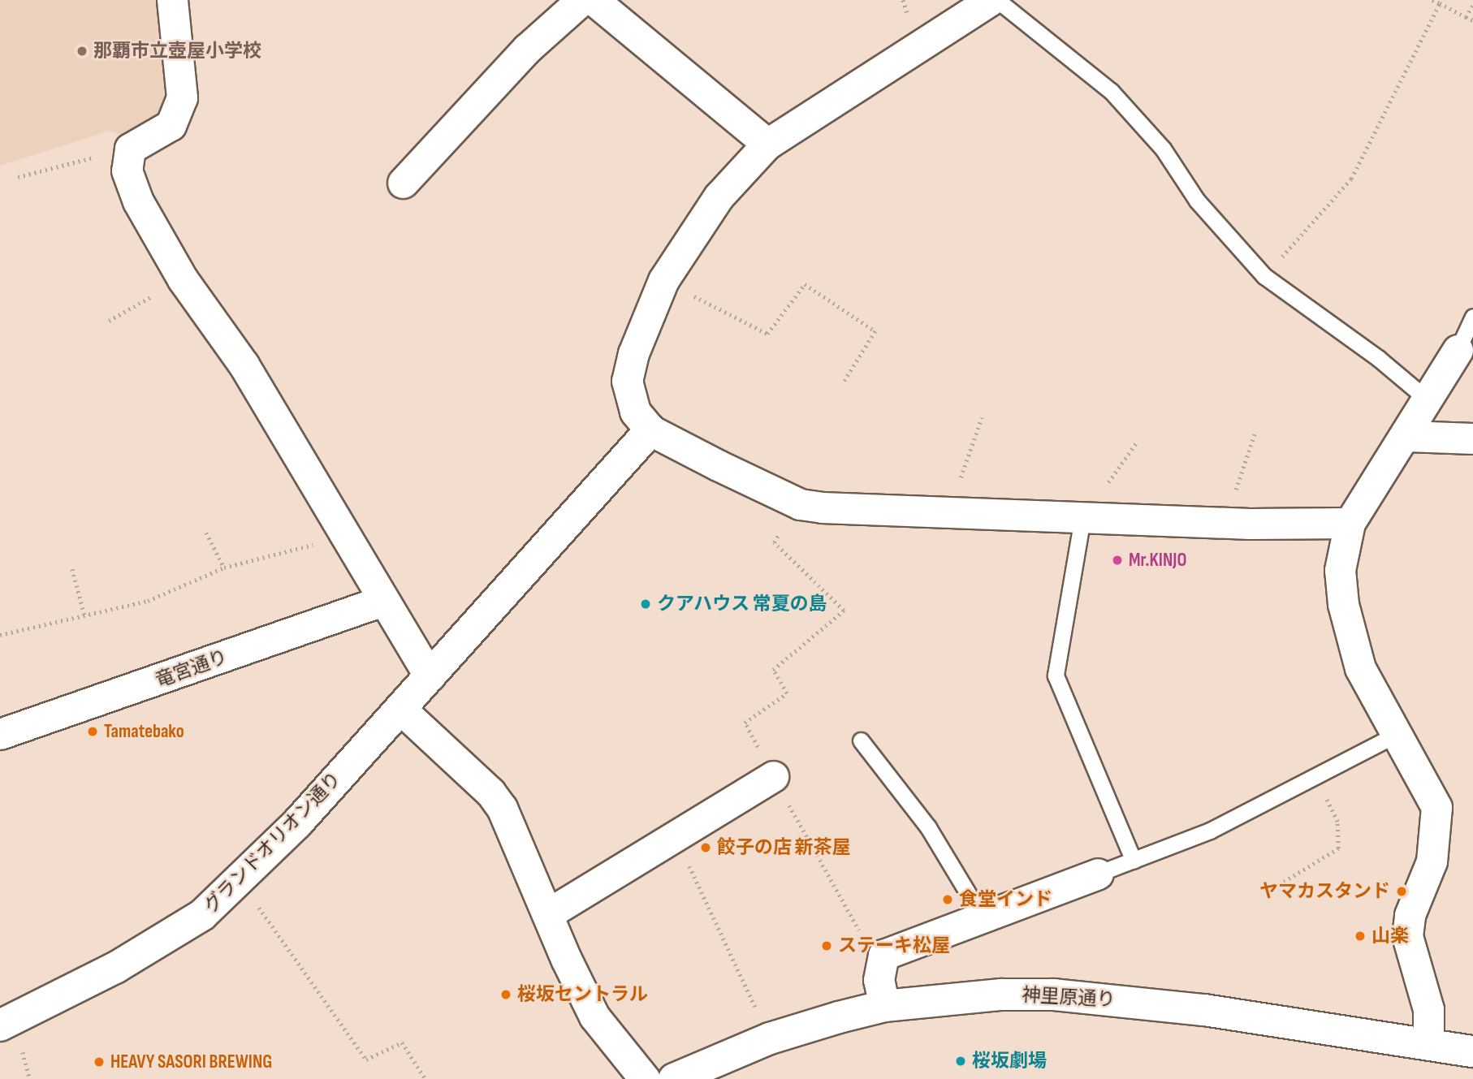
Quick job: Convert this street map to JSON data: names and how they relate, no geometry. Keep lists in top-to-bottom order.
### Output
{
  "streets": {
    "street": ["竜宮通り", "グランドオリオン通り", "神里原通り"]
  },
  "places": [
    "那覇市立壺屋小学校",
    "Mr.KINJO",
    "クアハウス 常夏の島",
    "Tamatebako",
    "餃子の店 新茶屋",
    "ヤマカスタンド",
    "食堂インド",
    "山楽",
    "ステーキ松屋",
    "桜坂セントラル",
    "桜坂劇場",
    "HEAVY SASORI BREWING"
  ]
}
